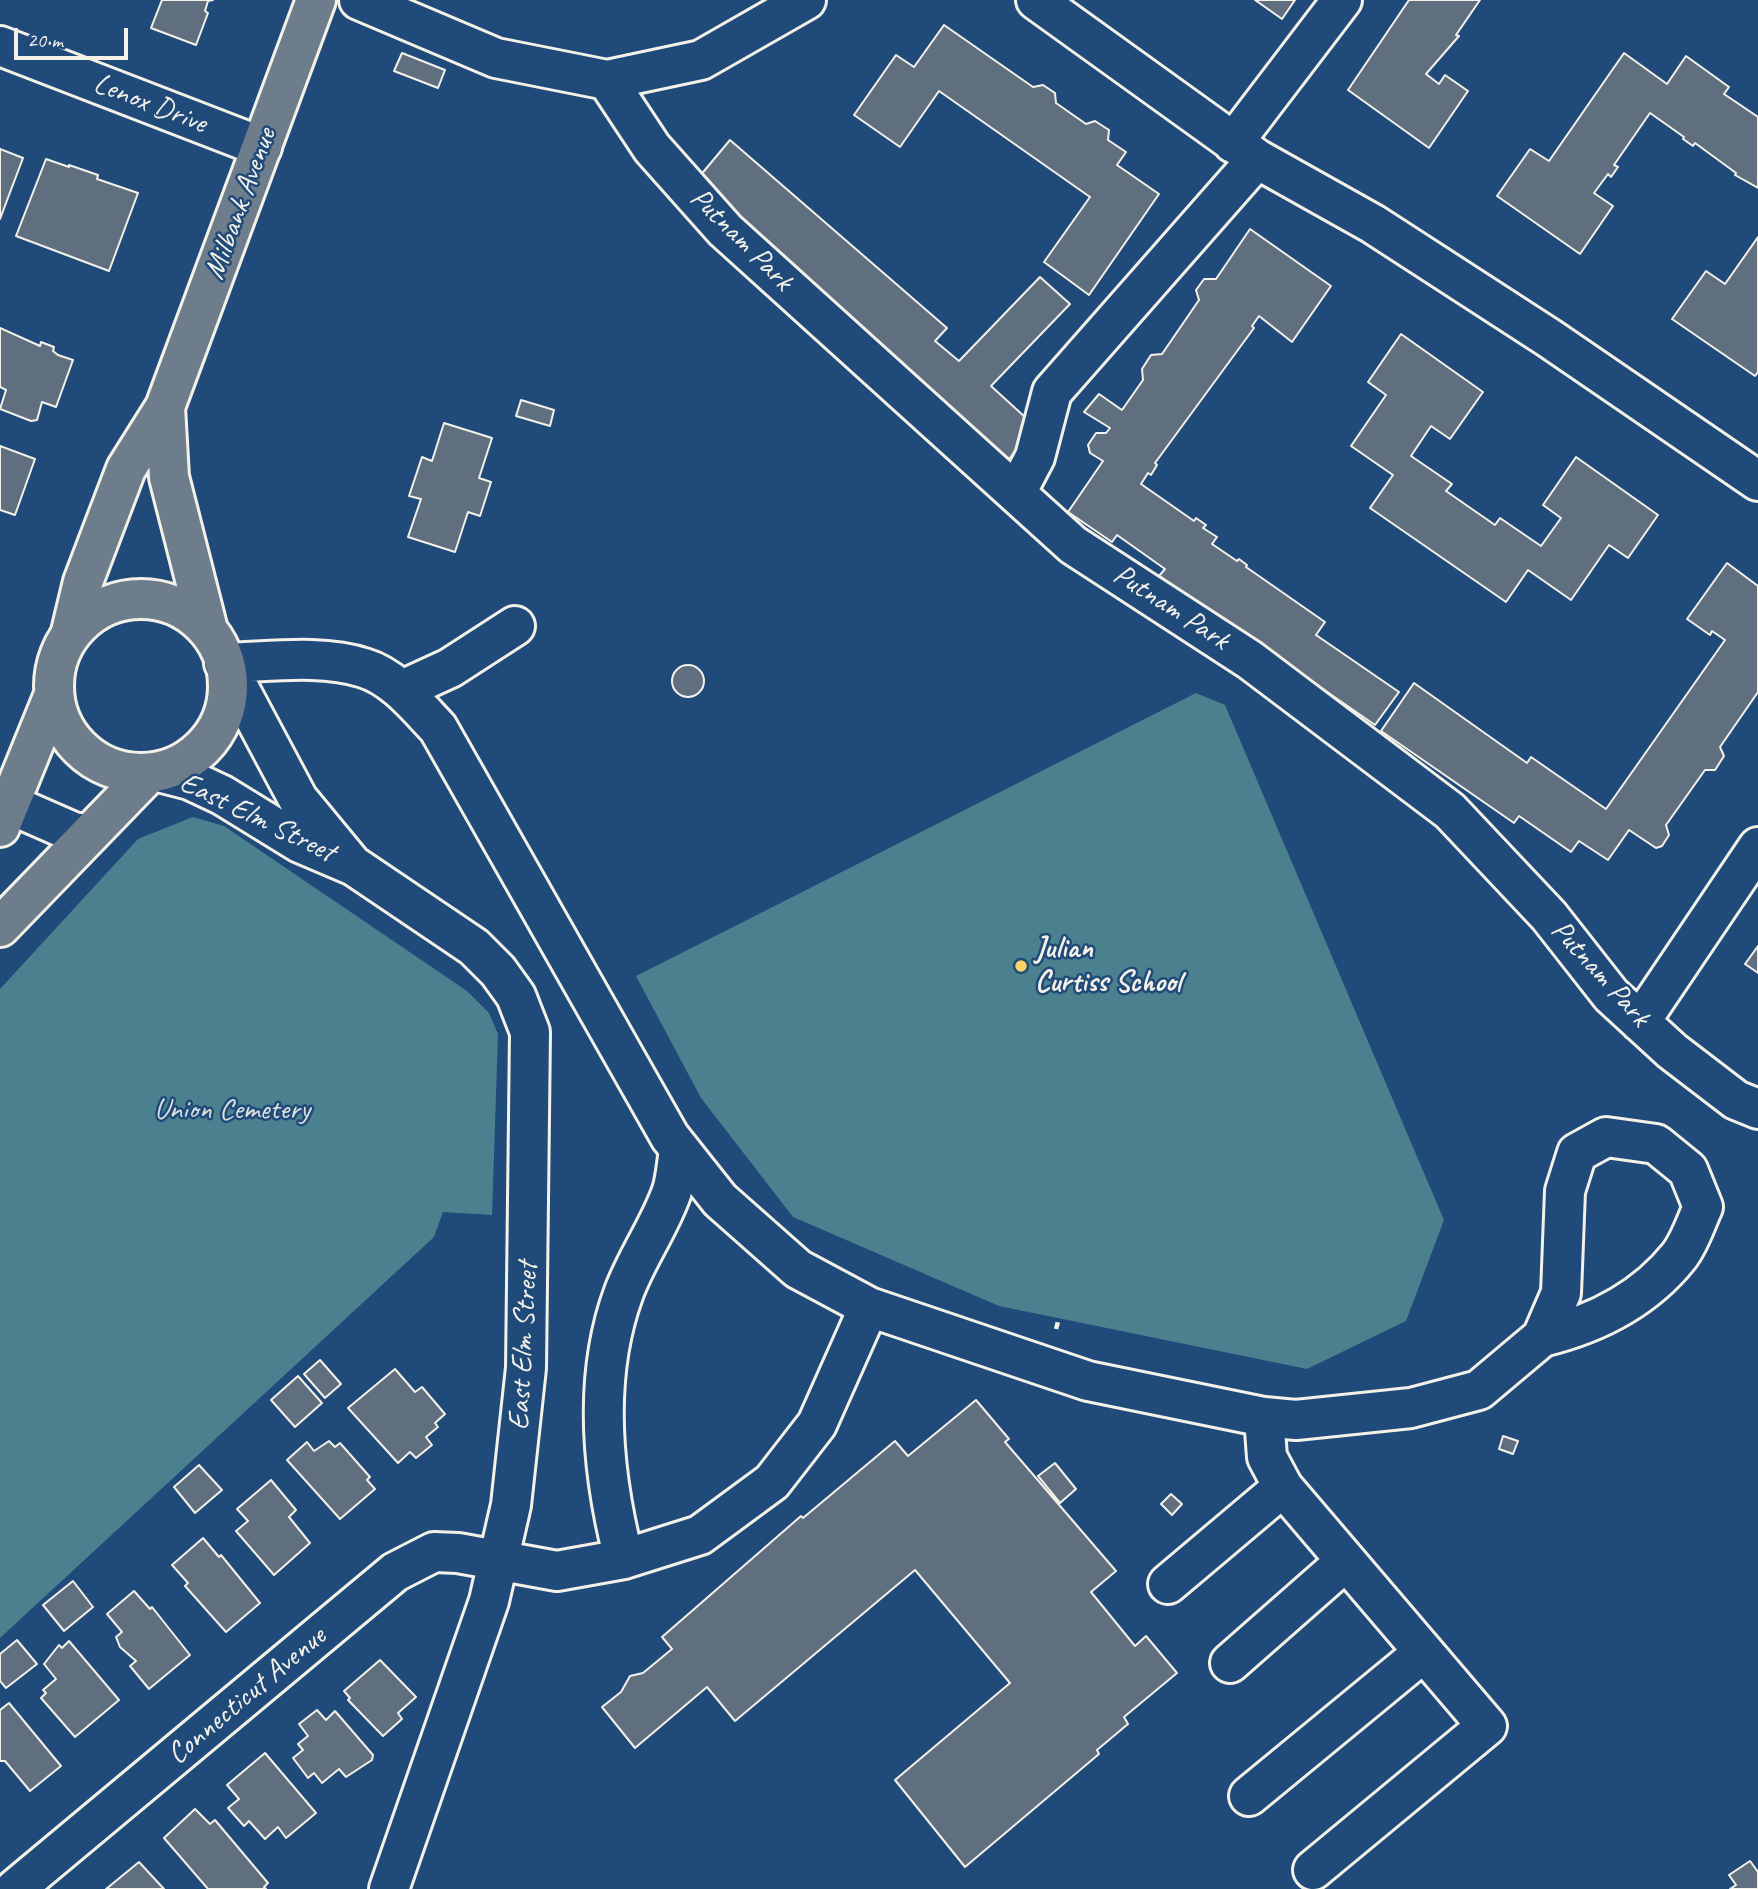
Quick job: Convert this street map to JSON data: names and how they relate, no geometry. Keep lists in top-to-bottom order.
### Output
{
  "streets": {
    "main road": ["Milbank Avenue"],
    "street": [
      "Lenox Drive",
      "Putnam Park",
      "East Elm Street",
      "Connecticut Avenue"
    ]
  },
  "crossings": [
    ["Lenox Drive", "Milbank Avenue"],
    ["Milbank Avenue", "East Elm Street"],
    ["East Elm Street", "Connecticut Avenue"]
  ],
  "parks": ["Union Cemetery"],
  "places": ["Julian Curtiss School"],
  "scale_bar": "20 m"
}
